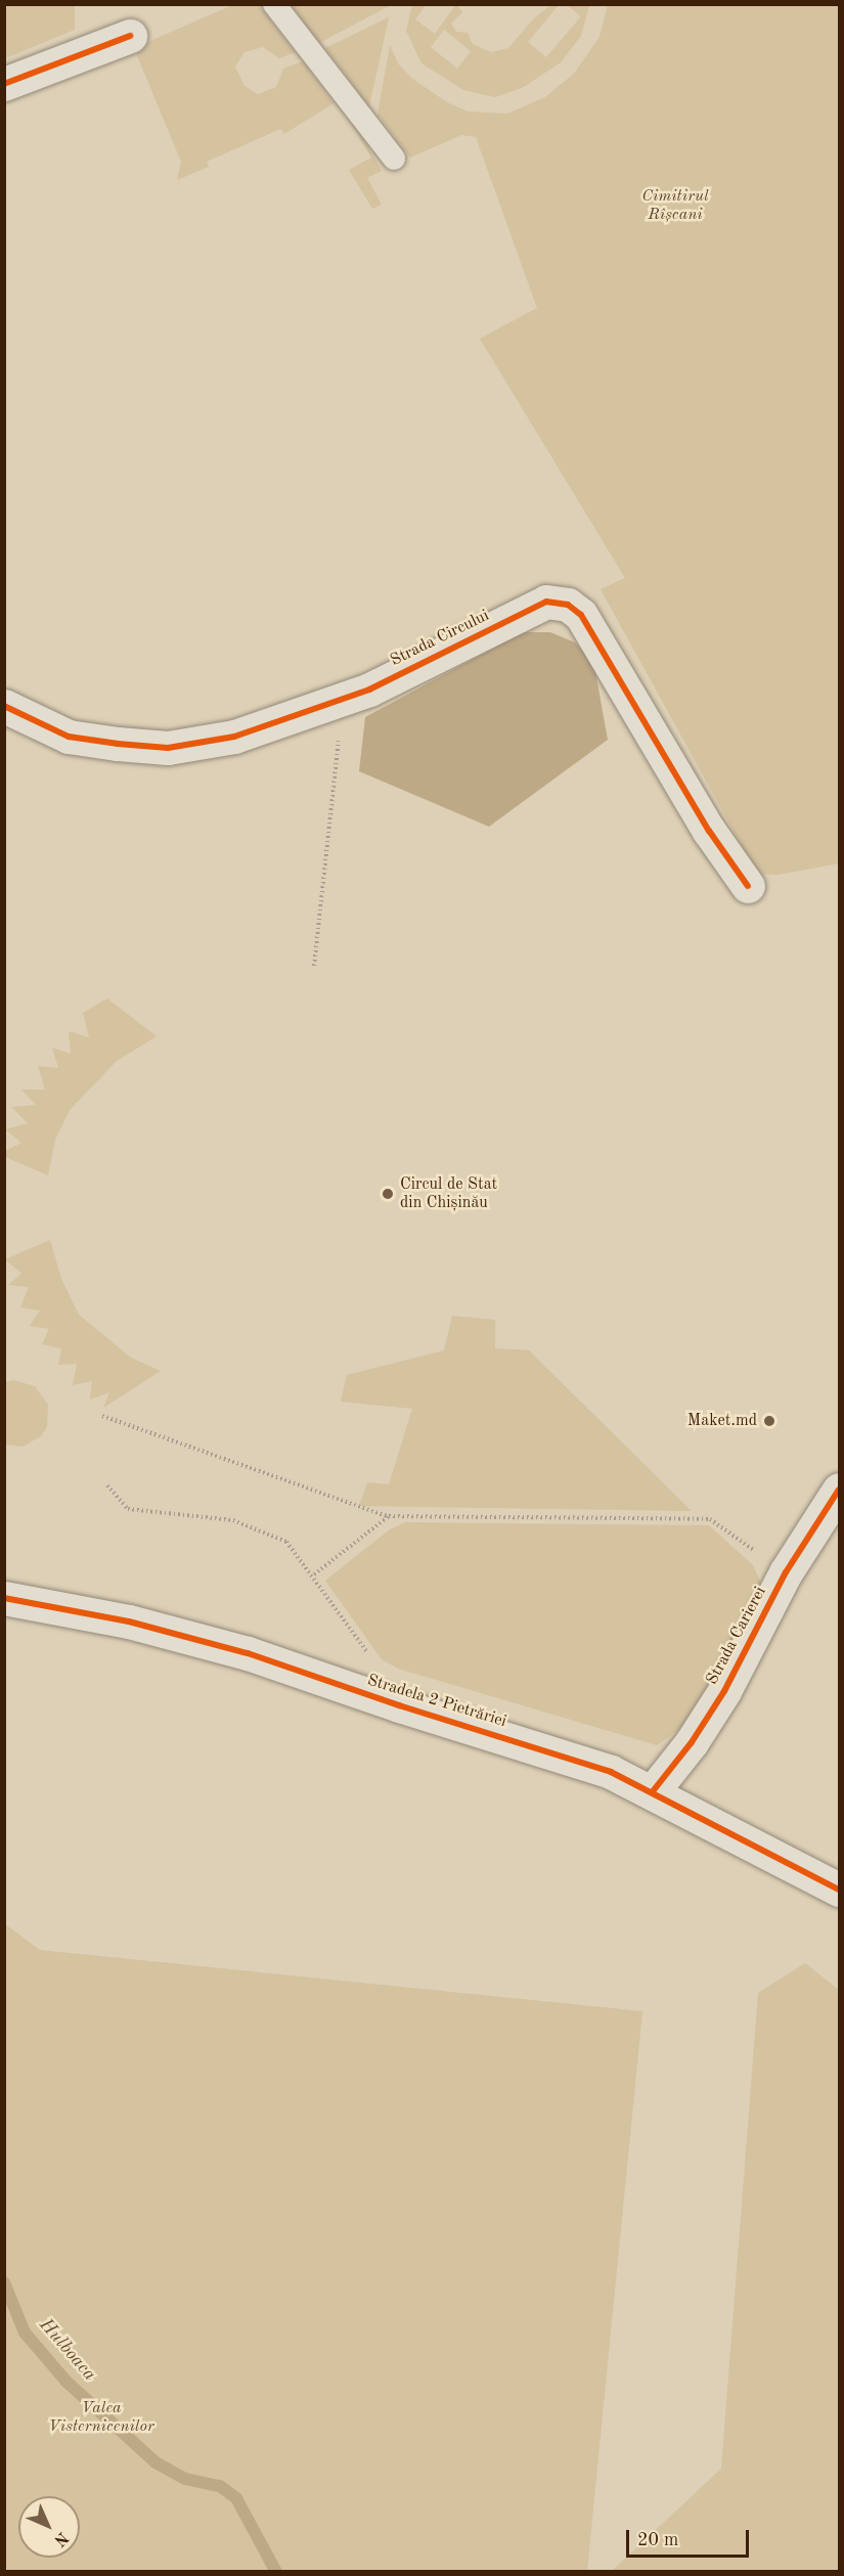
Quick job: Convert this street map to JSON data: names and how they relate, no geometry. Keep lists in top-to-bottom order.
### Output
{
  "streets": {
    "street": ["Strada Circului", "Strada Carierei", "Stradela 2 Pietrăriei"]
  },
  "crossings": [
    ["Strada Carierei", "Stradela 2 Pietrăriei"]
  ],
  "water": ["Hulboaca"],
  "parks": ["Cimitirul Rîșcani", "Valea Visternicenilor"],
  "places": ["Circul de Stat din Chișinău", "Maket.md"],
  "scale_bar": "20 m",
  "north": "bottom right"
}
